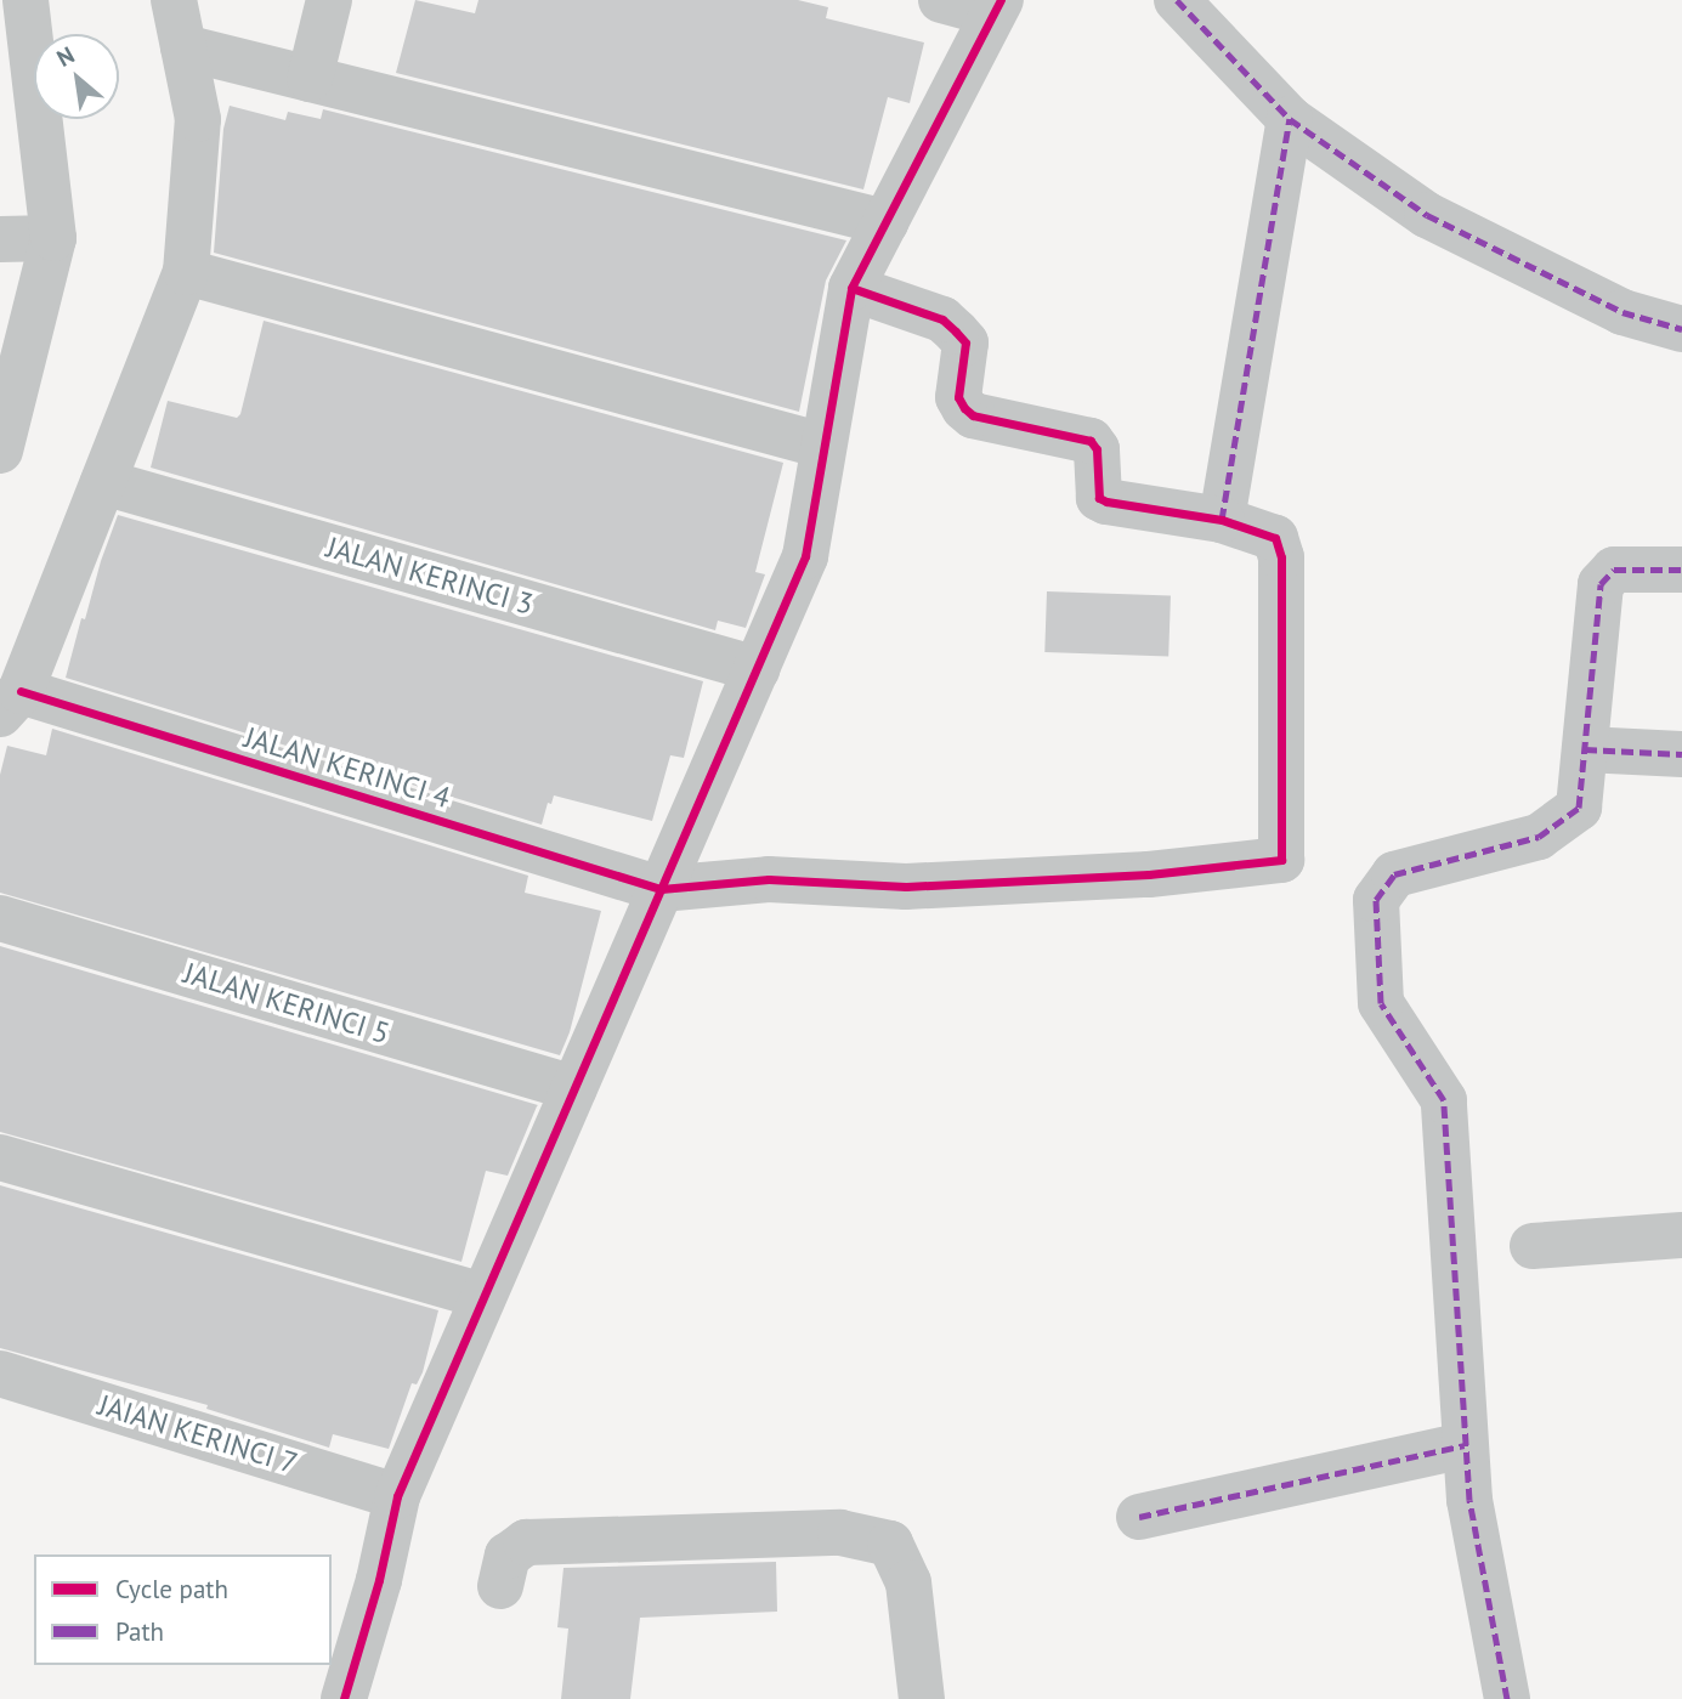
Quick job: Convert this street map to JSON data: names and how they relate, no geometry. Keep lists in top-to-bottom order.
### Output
{
  "streets": {
    "street": [
      "JALAN KERINCI 3",
      "JALAN KERINCI 4",
      "JALAN KERINCI 5",
      "JAIAN KERINCI 7"
    ]
  },
  "legend": ["Cycle path", "Path"],
  "north": "top left"
}
